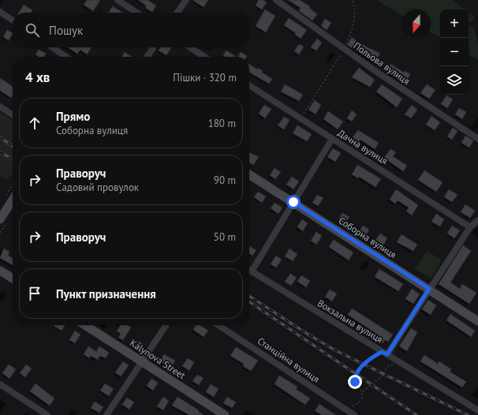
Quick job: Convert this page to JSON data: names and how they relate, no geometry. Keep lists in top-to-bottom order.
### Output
{
  "streets": {
    "street": [
      "Польова вулиця",
      "Дачна вулиця",
      "Соборна вулиця",
      "Вокзальна вулиця",
      "Kalynova Street",
      "Станційна вулиця"
    ]
  },
  "north": "bottom",
  "page": {
    "map_buttons": ["+", "−"],
    "search": "Пошук",
    "heading": ["4 хв", "Пішки · 320 m"],
    "list": [
      ["Прямо", "Соборна вулиця", "180 m"],
      ["Праворуч", "Садовий провулок", "90 m"],
      ["Праворуч", "50 m"],
      "Пункт призначення"
    ]
  }
}
